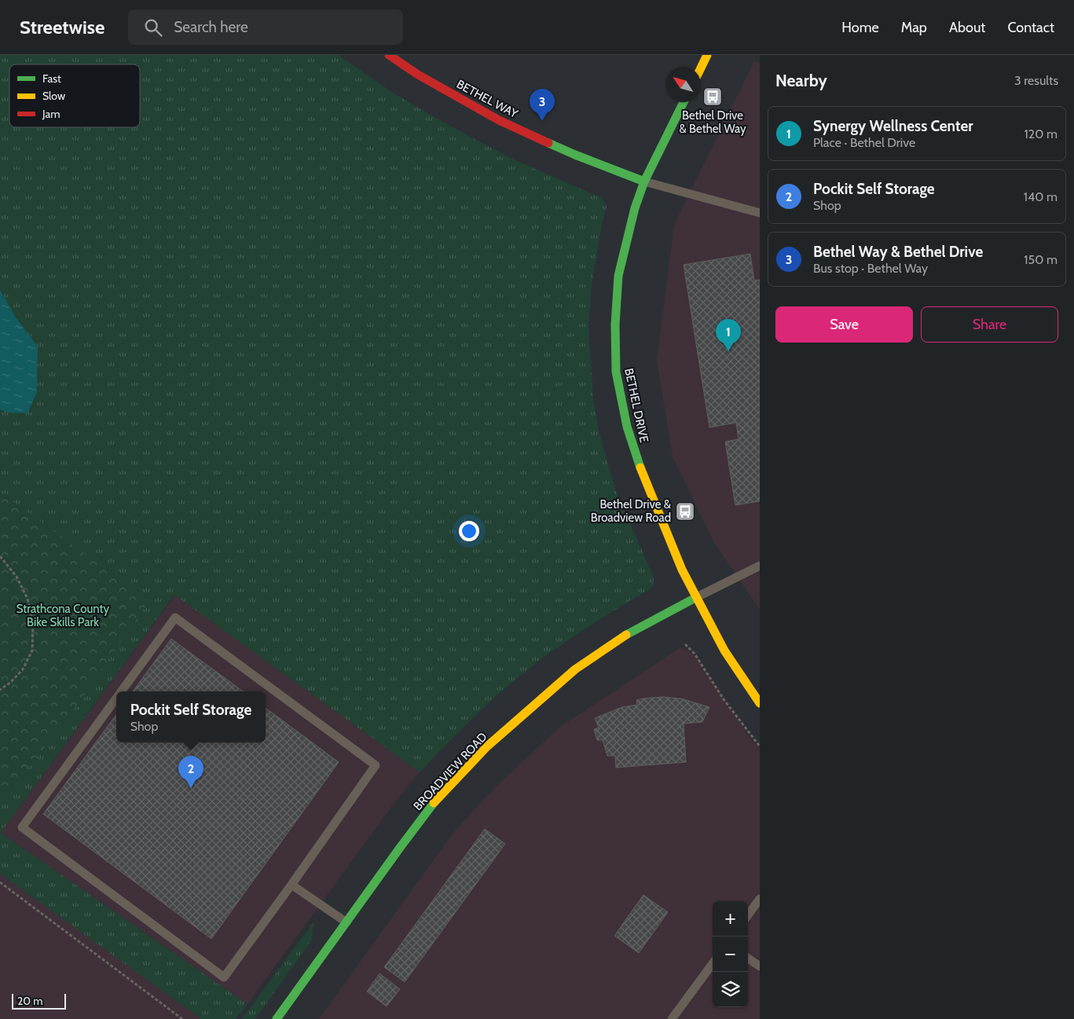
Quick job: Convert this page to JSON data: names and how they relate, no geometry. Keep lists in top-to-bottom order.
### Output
{
  "streets": {
    "street": ["BETHEL WAY", "BETHEL DRIVE", "BROADVIEW ROAD"]
  },
  "crossings": [
    ["BETHEL WAY", "BETHEL DRIVE"],
    ["BETHEL DRIVE", "BROADVIEW ROAD"]
  ],
  "parks": ["Strathcona County Bike Skills Park"],
  "places": {
    "bus stop": ["Bethel Drive & Bethel Way", "Bethel Drive & Broadview Road"]
  },
  "legend": ["Fast", "Slow", "Jam"],
  "scale_bar": "20 m",
  "north": "top left",
  "page": {
    "header": "Streetwise",
    "search": "Search here",
    "nav": [
      "Home",
      "Map",
      "About",
      "Contact"
    ],
    "heading": ["Nearby", "3 results"],
    "pins": ["3", "1", "2"],
    "list": [
      {
        "mark": "1",
        "name": "Synergy Wellness Center",
        "note": "Place · Bethel Drive",
        "value": "120 m"
      },
      {
        "mark": "2",
        "name": "Pockit Self Storage",
        "note": "Shop",
        "value": "140 m"
      },
      {
        "mark": "3",
        "name": "Bethel Way & Bethel Drive",
        "note": "Bus stop · Bethel Way",
        "value": "150 m"
      }
    ],
    "buttons": ["Save", "Share"],
    "popup": ["Pockit Self Storage", "Shop"],
    "map_buttons": ["+", "−"],
    "scale": "20 m"
  }
}
